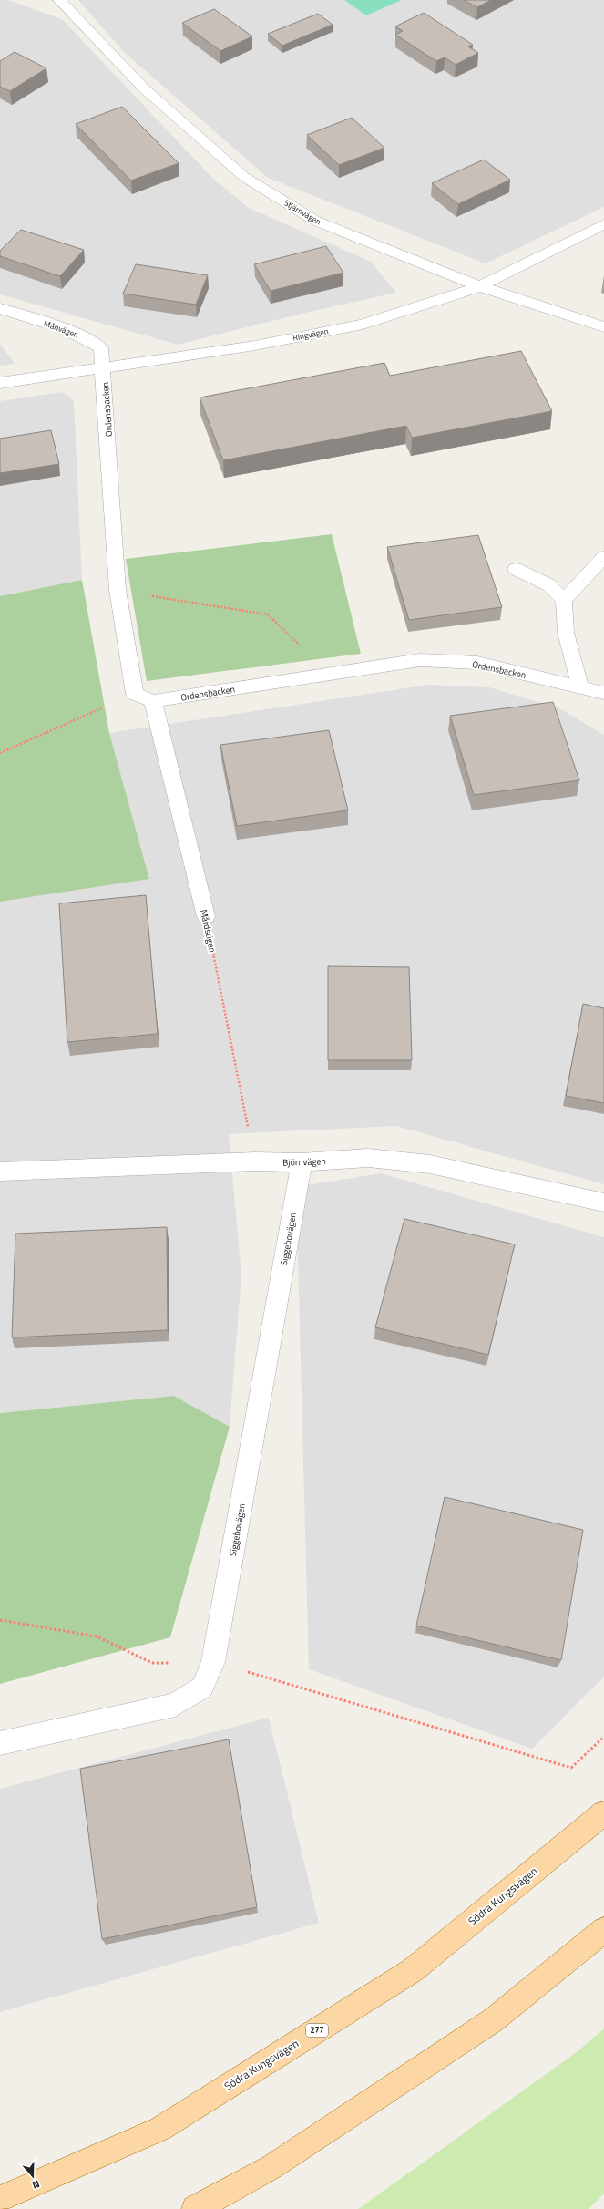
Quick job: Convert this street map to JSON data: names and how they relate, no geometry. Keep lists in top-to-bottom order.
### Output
{
  "streets": {
    "main road": ["Södra Kungsvägen", "277"],
    "street": [
      "Stjärnvägen",
      "Månvägen",
      "Ringvägen",
      "Ordensbacken",
      "Mårdstigen",
      "Björnvägen",
      "Siggebovägen"
    ]
  },
  "crossings": [
    ["Stjärnvägen", "Ringvägen"],
    ["Månvägen", "Ringvägen"],
    ["Månvägen", "Ordensbacken"],
    ["Ringvägen", "Ordensbacken"],
    ["Ordensbacken", "Mårdstigen"],
    ["Mårdstigen", "Björnvägen"],
    ["Björnvägen", "Siggebovägen"]
  ],
  "north": "bottom"
}
